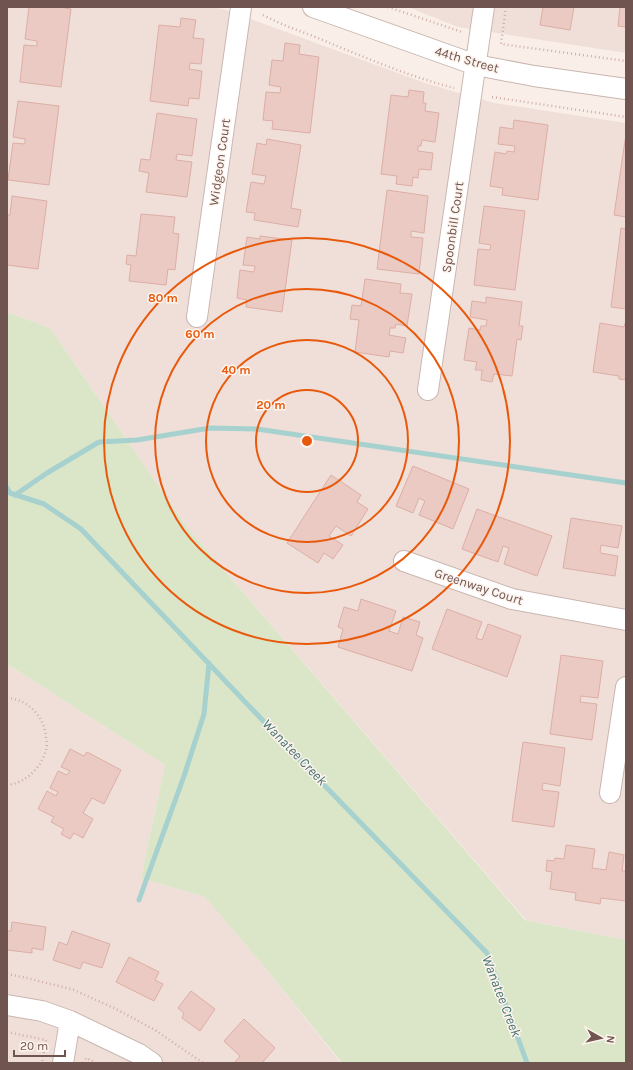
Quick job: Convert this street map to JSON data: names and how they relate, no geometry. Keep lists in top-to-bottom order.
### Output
{
  "streets": {
    "street": [
      "44th Street",
      "Widgeon Court",
      "Spoonbill Court",
      "Greenway Court"
    ]
  },
  "crossings": [
    ["44th Street", "Spoonbill Court"]
  ],
  "water": ["Wanatee Creek"],
  "scale_bar": "20 m",
  "north": "right",
  "rings": [
    "80 m",
    "60 m",
    "40 m",
    "20 m"
  ]
}
